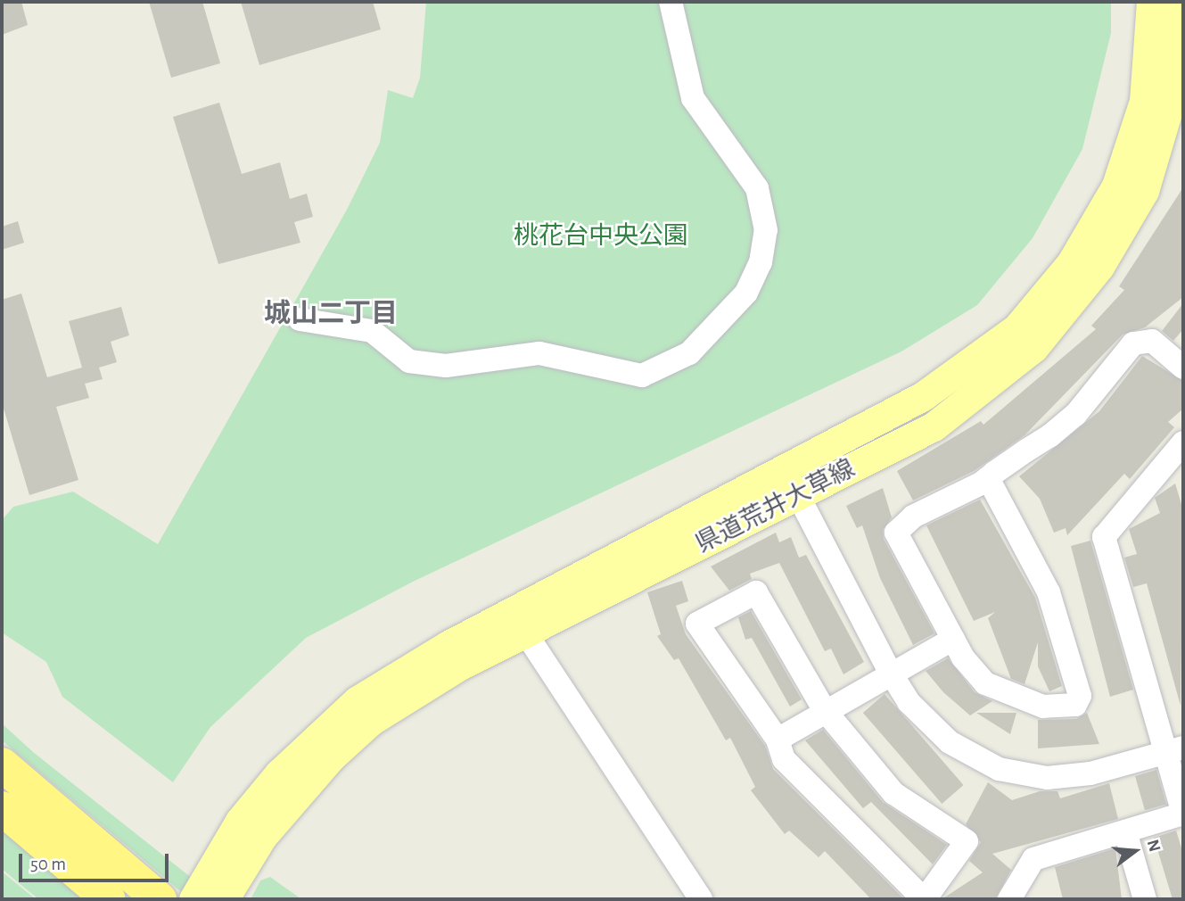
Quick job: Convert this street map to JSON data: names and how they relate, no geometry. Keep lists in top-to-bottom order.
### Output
{
  "streets": {
    "main road": ["県道荒井大草線"]
  },
  "districts": ["城山二丁目"],
  "parks": ["桃花台中央公園"],
  "scale_bar": "50 m",
  "north": "right"
}
